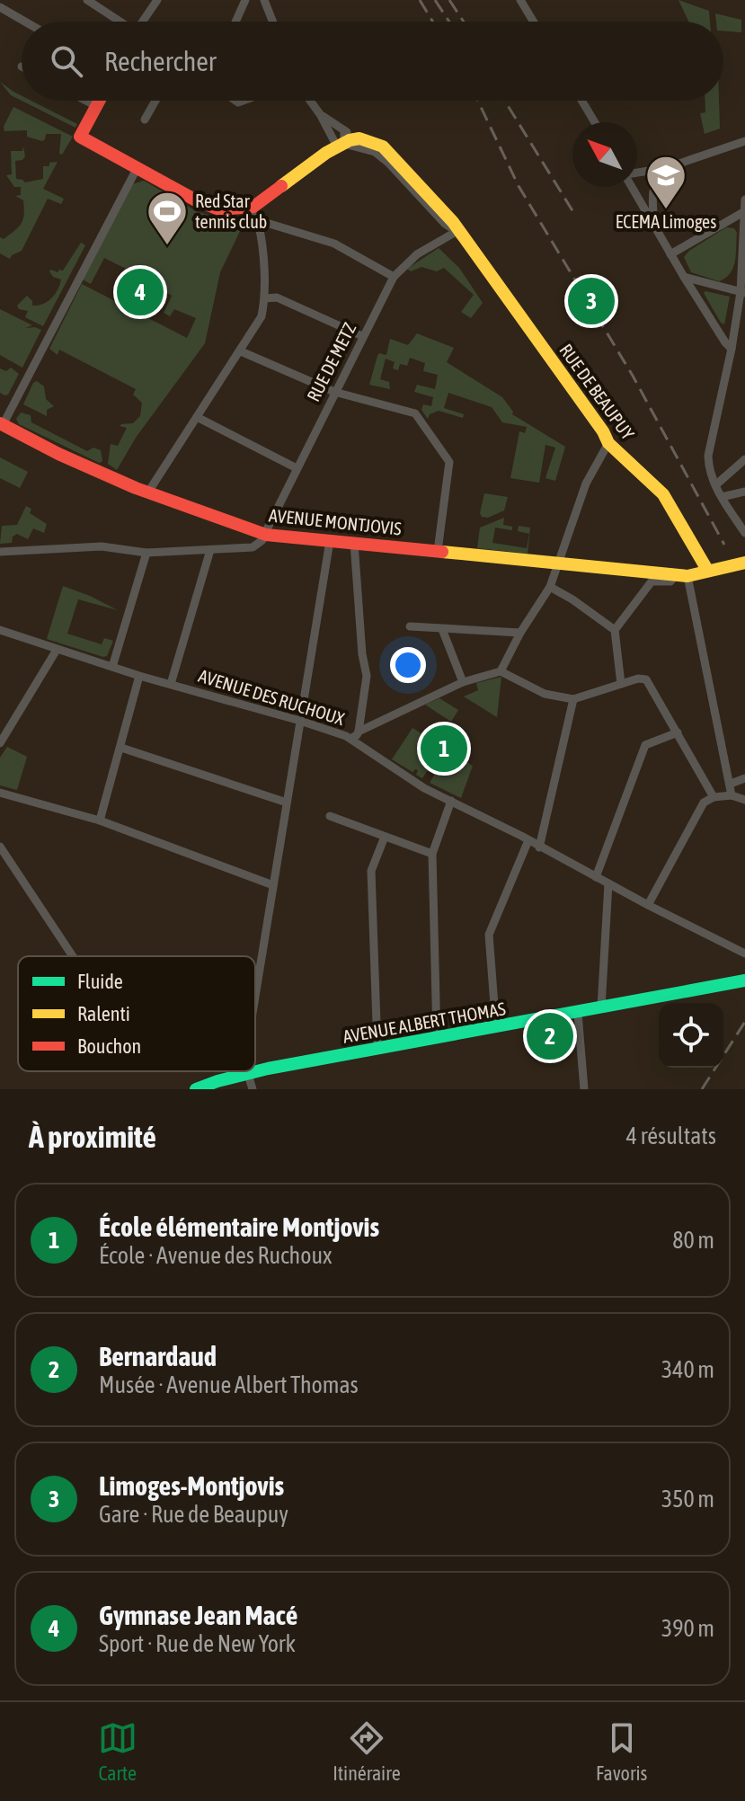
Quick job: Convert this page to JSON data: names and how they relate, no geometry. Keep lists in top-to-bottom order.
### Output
{
  "streets": {
    "street": [
      "RUE DE METZ",
      "RUE DE BEAUPUY",
      "AVENUE MONTJOVIS",
      "AVENUE DES RUCHOUX",
      "AVENUE ALBERT THOMAS"
    ]
  },
  "crossings": [
    ["RUE DE METZ", "RUE DE BEAUPUY"],
    ["RUE DE METZ", "AVENUE MONTJOVIS"]
  ],
  "places": {
    "school or university": ["ECEMA Limoges"],
    "sports": ["Red Star tennis club"]
  },
  "legend": ["Fluide", "Ralenti", "Bouchon"],
  "north": "top left",
  "page": {
    "search": "Rechercher",
    "pins": [
      "4",
      "3",
      "1",
      "2"
    ],
    "heading": ["À proximité", "4 résultats"],
    "list": [
      {
        "mark": "1",
        "name": "École élémentaire Montjovis",
        "note": "École · Avenue des Ruchoux",
        "value": "80 m"
      },
      {
        "mark": "2",
        "name": "Bernardaud",
        "note": "Musée · Avenue Albert Thomas",
        "value": "340 m"
      },
      {
        "mark": "3",
        "name": "Limoges-Montjovis",
        "note": "Gare · Rue de Beaupuy",
        "value": "350 m"
      },
      {
        "mark": "4",
        "name": "Gymnase Jean Macé",
        "note": "Sport · Rue de New York",
        "value": "390 m"
      }
    ],
    "nav": ["Carte", "Itinéraire", "Favoris"]
  }
}
